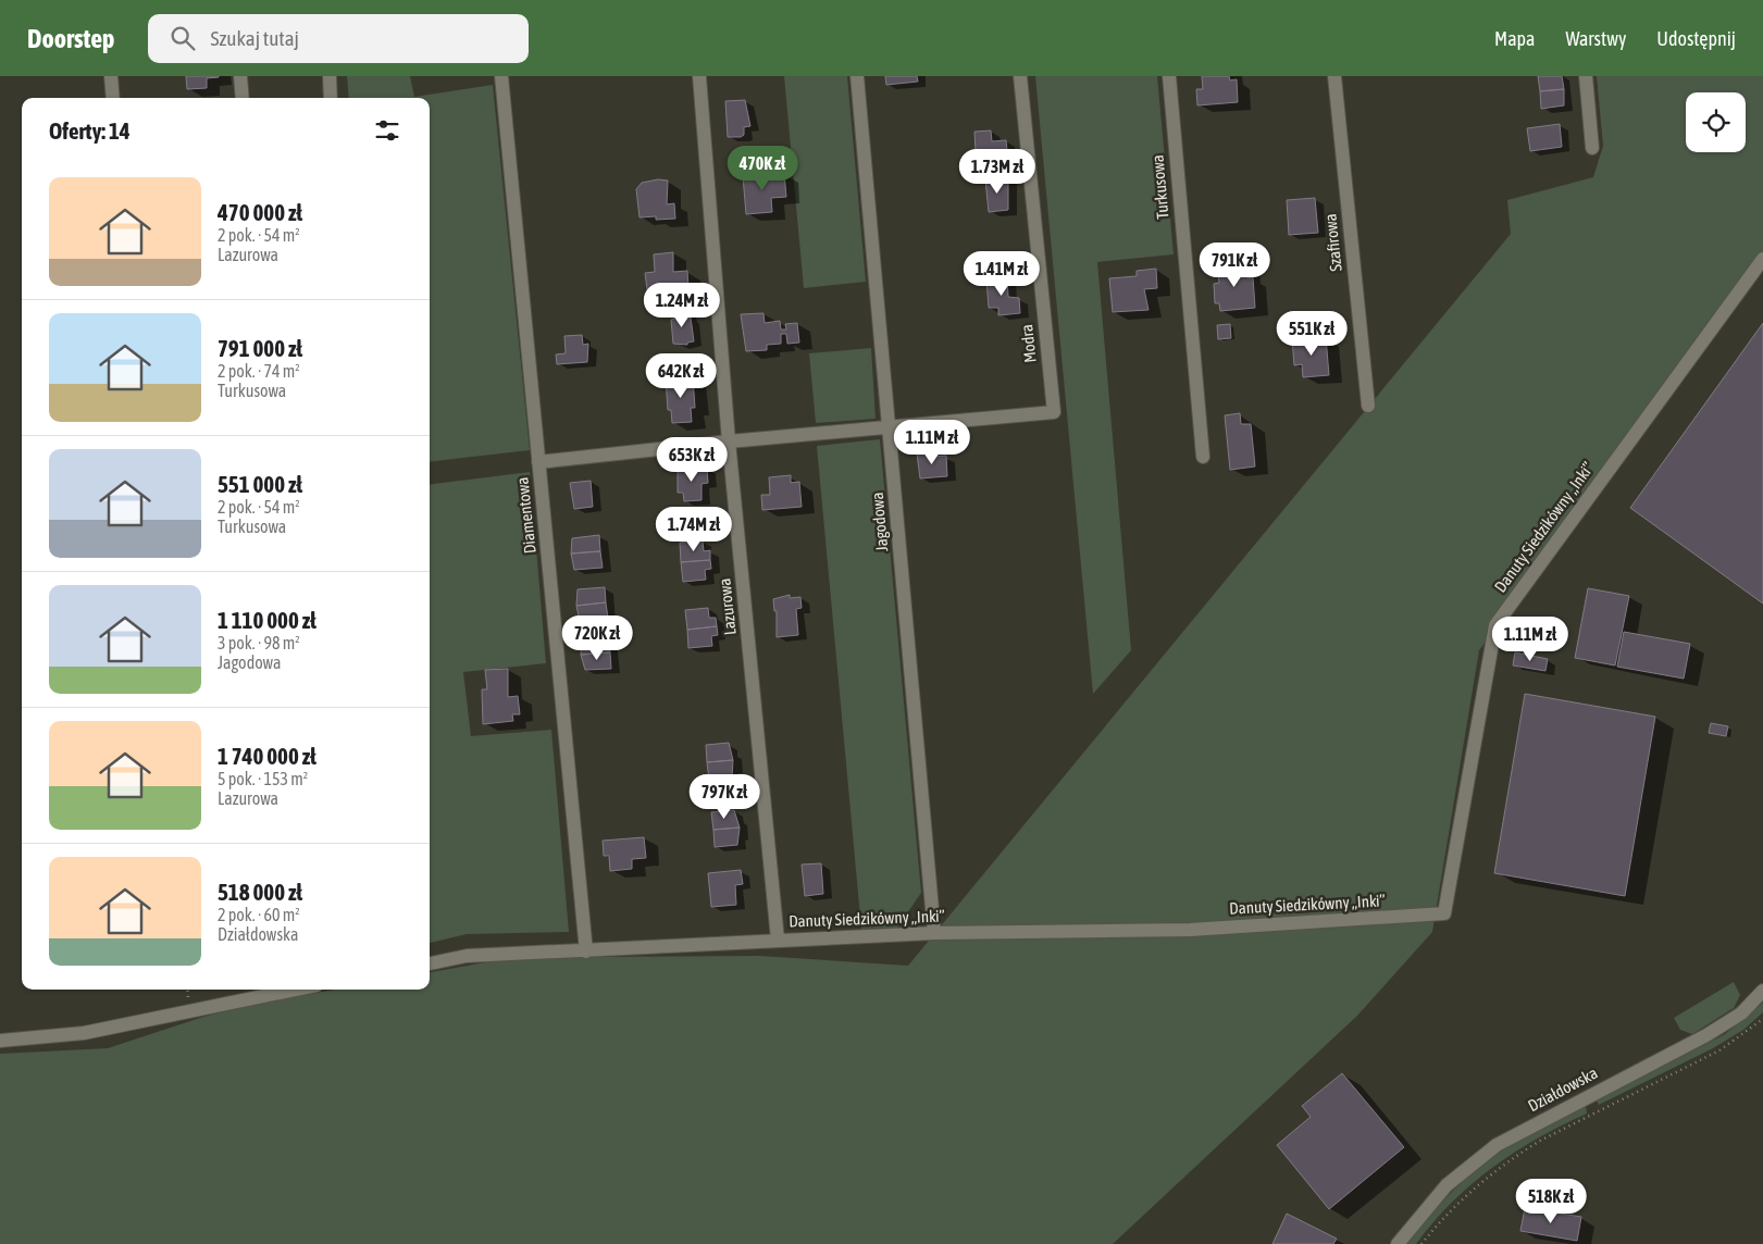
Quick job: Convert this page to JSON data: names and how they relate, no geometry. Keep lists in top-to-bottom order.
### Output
{
  "streets": {
    "street": [
      "Turkusowa",
      "Szafirowa",
      "Modra",
      "Diamentowa",
      "Jagodowa",
      "Danuty Siedzikówny „Inki”",
      "Lazurowa",
      "Działdowska"
    ]
  },
  "crossings": [
    ["Modra", "Jagodowa"],
    ["Diamentowa", "Danuty Siedzikówny „Inki”"],
    ["Jagodowa", "Danuty Siedzikówny „Inki”"],
    ["Danuty Siedzikówny „Inki”", "Lazurowa"]
  ],
  "page": {
    "header": "Doorstep",
    "search": "Szukaj tutaj",
    "nav": ["Mapa", "Warstwy", "Udostępnij"],
    "heading": "Oferty: 14",
    "price": [
      "470K zł",
      "1.73M zł",
      "791K zł",
      "1.41M zł",
      "1.24M zł",
      "551K zł",
      "642K zł",
      "1.11M zł",
      "653K zł",
      "1.74M zł",
      "720K zł",
      "1.11M zł",
      "797K zł",
      "518K zł"
    ],
    "list": [
      {
        "name": "470 000 zł",
        "note": "2 pok. · 54 m² · Lazurowa"
      },
      {
        "name": "791 000 zł",
        "note": "2 pok. · 74 m² · Turkusowa"
      },
      {
        "name": "551 000 zł",
        "note": "2 pok. · 54 m² · Turkusowa"
      },
      {
        "name": "1 110 000 zł",
        "note": "3 pok. · 98 m² · Jagodowa"
      },
      {
        "name": "1 740 000 zł",
        "note": "5 pok. · 153 m² · Lazurowa"
      },
      {
        "name": "518 000 zł",
        "note": "2 pok. · 60 m² · Działdowska"
      }
    ]
  }
}
